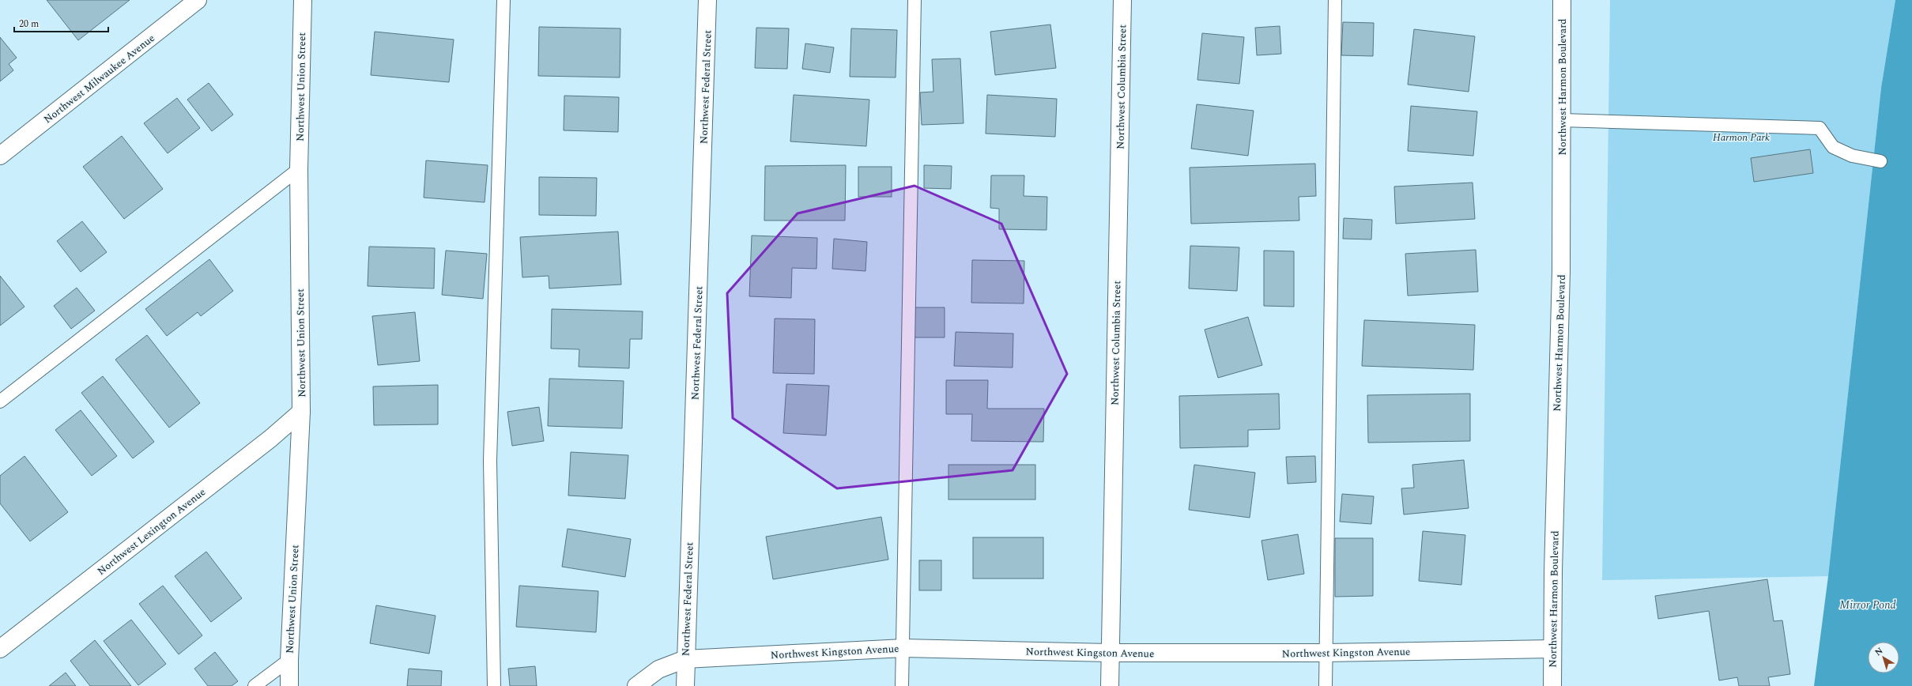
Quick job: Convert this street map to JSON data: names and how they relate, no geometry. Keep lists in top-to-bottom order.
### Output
{
  "streets": {
    "street": [
      "Northwest Milwaukee Avenue",
      "Northwest Union Street",
      "Northwest Federal Street",
      "Northwest Columbia Street",
      "Northwest Harmon Boulevard",
      "Northwest Lexington Avenue",
      "Northwest Kingston Avenue"
    ]
  },
  "crossings": [
    ["Northwest Union Street", "Northwest Lexington Avenue"],
    ["Northwest Federal Street", "Northwest Kingston Avenue"],
    ["Northwest Columbia Street", "Northwest Kingston Avenue"],
    ["Northwest Harmon Boulevard", "Northwest Kingston Avenue"]
  ],
  "water": ["Mirror Pond"],
  "parks": ["Harmon Park"],
  "scale_bar": "20 m",
  "north": "top left"
}
